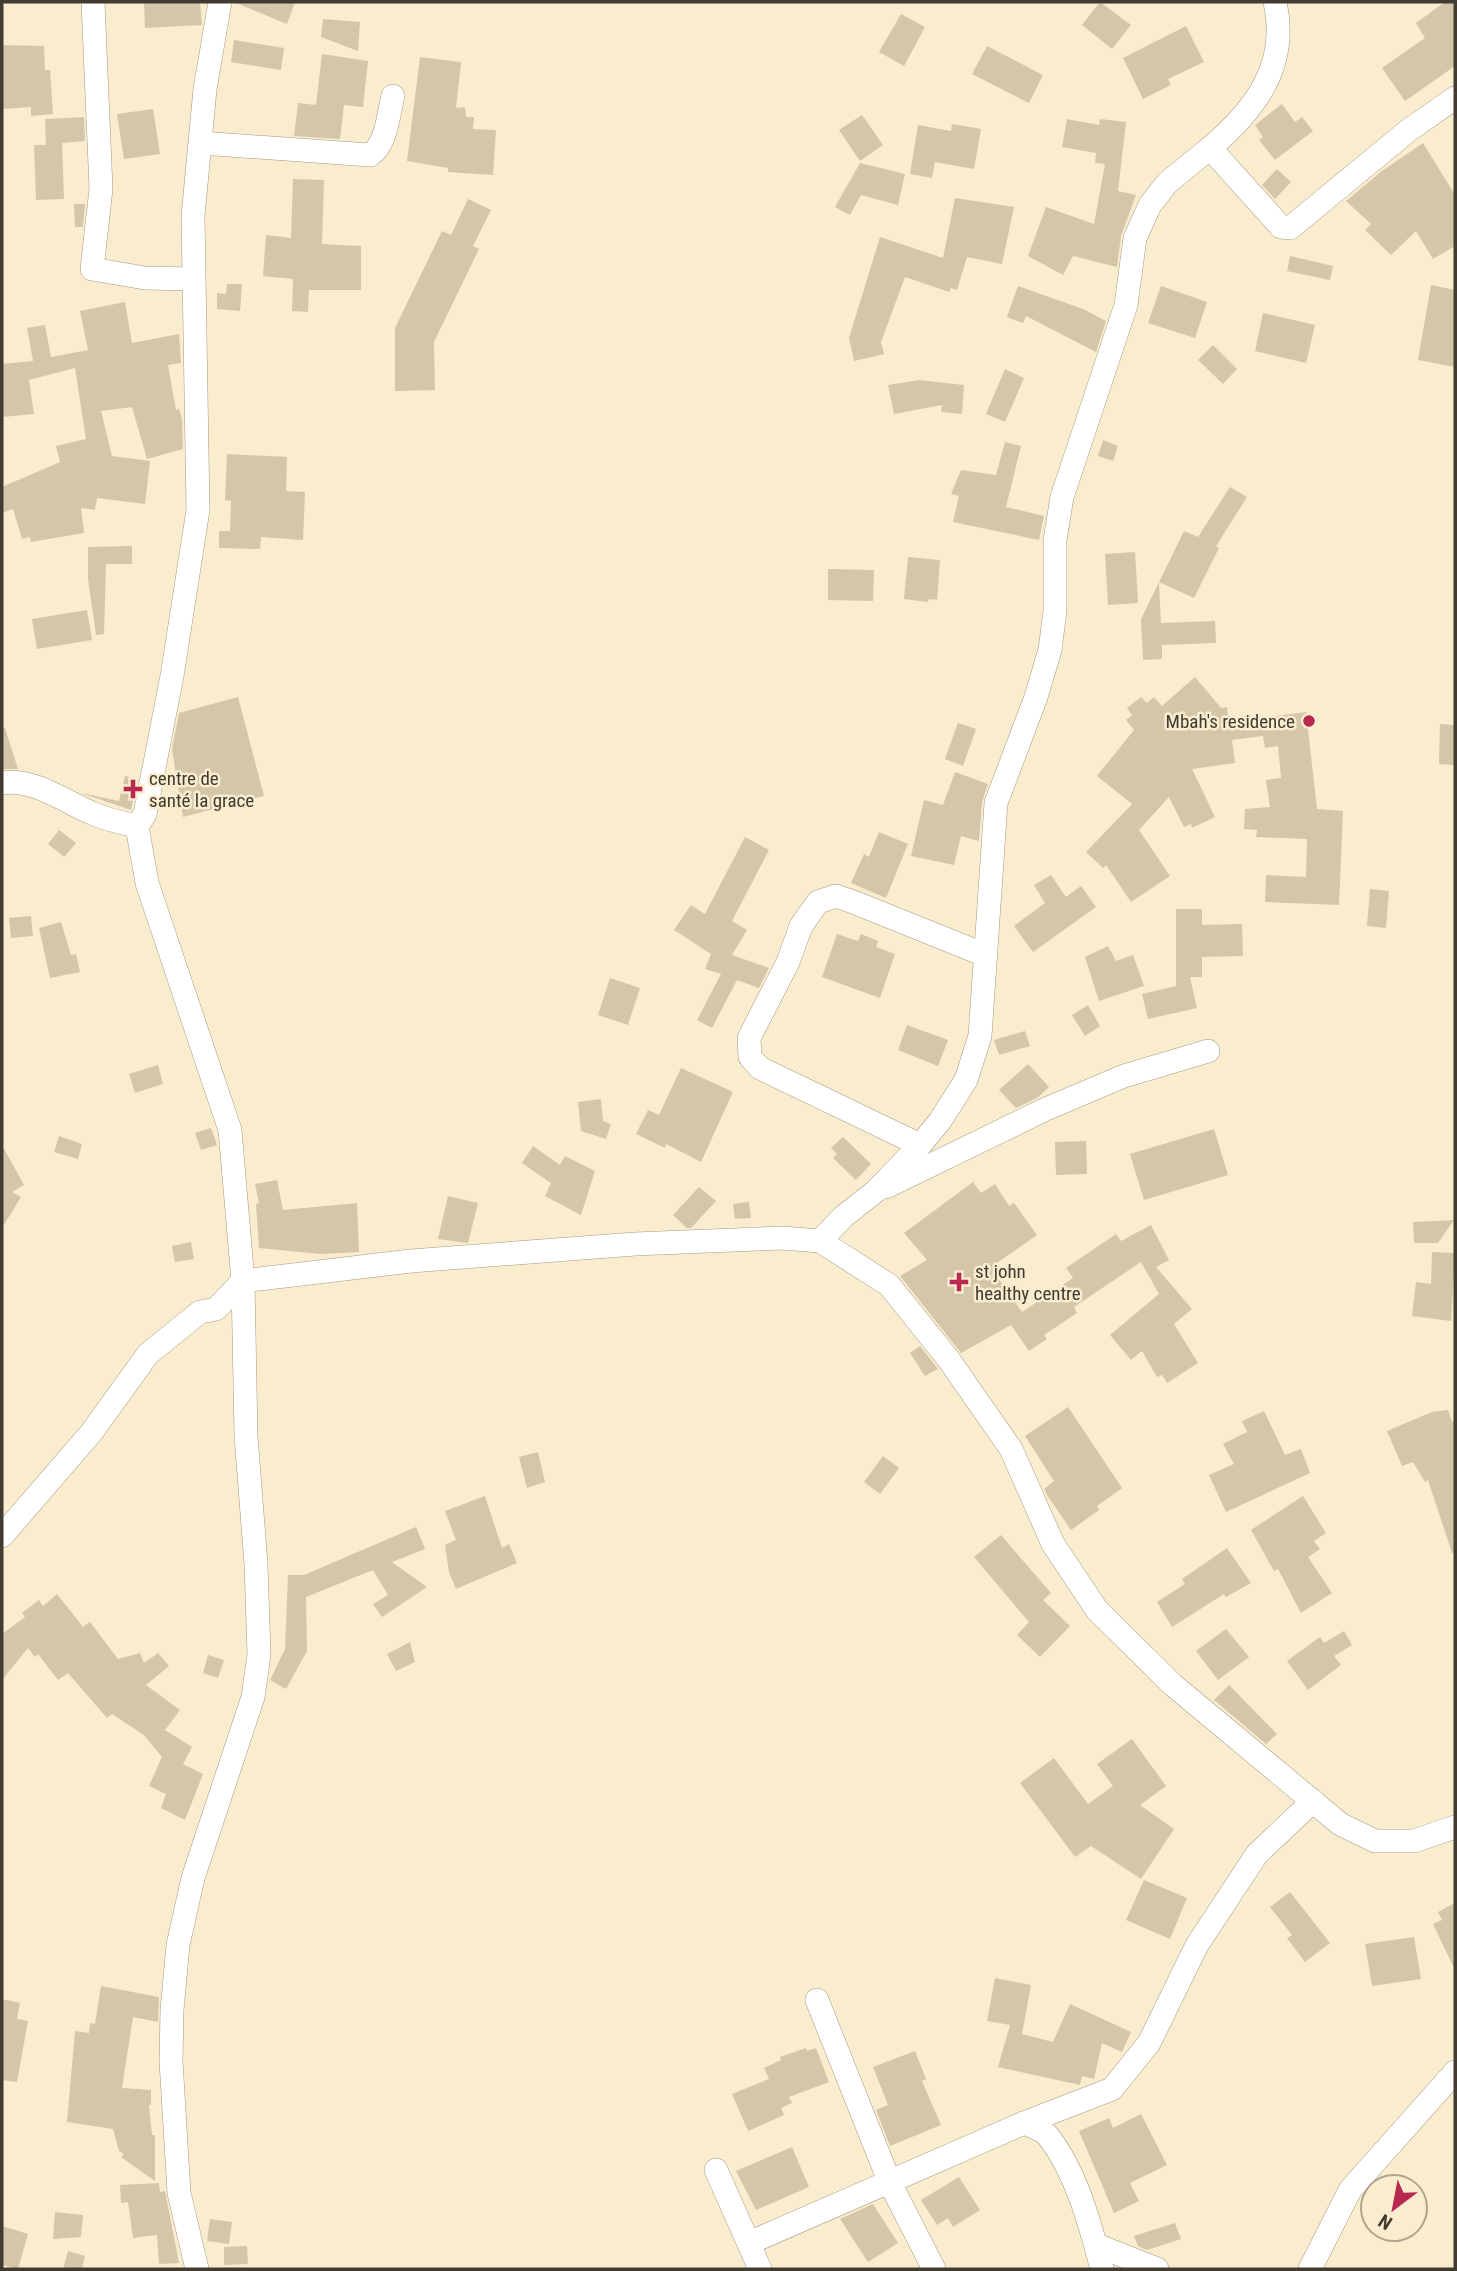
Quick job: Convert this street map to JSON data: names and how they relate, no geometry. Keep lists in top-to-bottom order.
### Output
{
  "places": {
    "other": ["Mbah's residence"],
    "health": ["centre de santé la grace", "st john healthy centre"]
  },
  "north": "bottom left"
}
